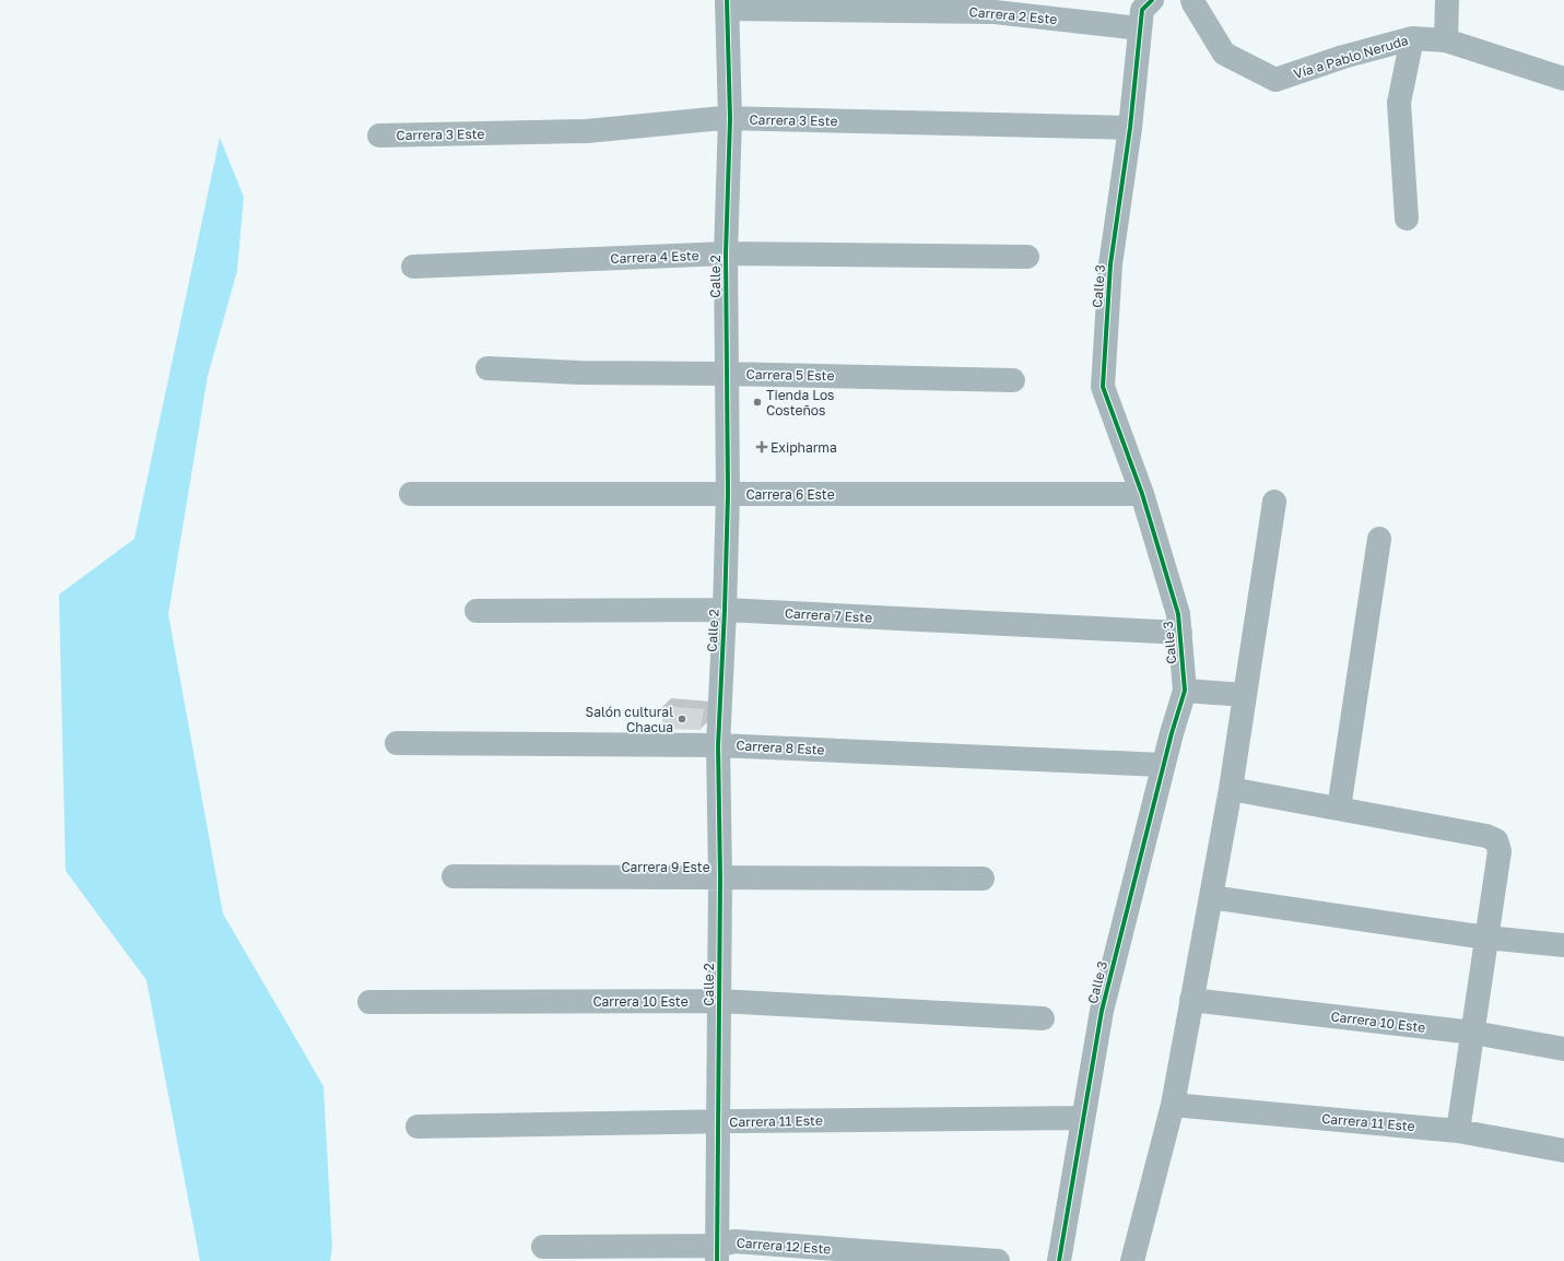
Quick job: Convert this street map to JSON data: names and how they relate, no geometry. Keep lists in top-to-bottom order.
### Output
{
  "streets": {
    "street": [
      "Carrera 2 Este",
      "Vía a Pablo Neruda",
      "Carrera 3 Este",
      "Carrera 4 Este",
      "Calle 2",
      "Calle 3",
      "Carrera 5 Este",
      "Carrera 6 Este",
      "Carrera 7 Este",
      "Carrera 8 Este",
      "Carrera 9 Este",
      "Carrera 10 Este",
      "Carrera 11 Este",
      "Carrera 12 Este"
    ]
  },
  "crossings": [
    ["Carrera 2 Este", "Calle 2"],
    ["Carrera 2 Este", "Calle 3"],
    ["Carrera 3 Este", "Calle 2"],
    ["Carrera 3 Este", "Calle 3"],
    ["Carrera 4 Este", "Calle 2"],
    ["Calle 2", "Carrera 5 Este"],
    ["Calle 2", "Carrera 6 Este"],
    ["Calle 2", "Carrera 7 Este"],
    ["Calle 2", "Carrera 8 Este"],
    ["Calle 2", "Carrera 9 Este"],
    ["Calle 2", "Carrera 10 Este"],
    ["Calle 2", "Carrera 11 Este"],
    ["Calle 2", "Carrera 12 Este"],
    ["Calle 3", "Carrera 6 Este"],
    ["Calle 3", "Carrera 7 Este"],
    ["Calle 3", "Carrera 8 Este"],
    ["Calle 3", "Carrera 11 Este"]
  ],
  "places": {
    "other": ["Tienda Los Costeños", "Salón cultural Chacua"],
    "health": ["Exipharma"]
  }
}
